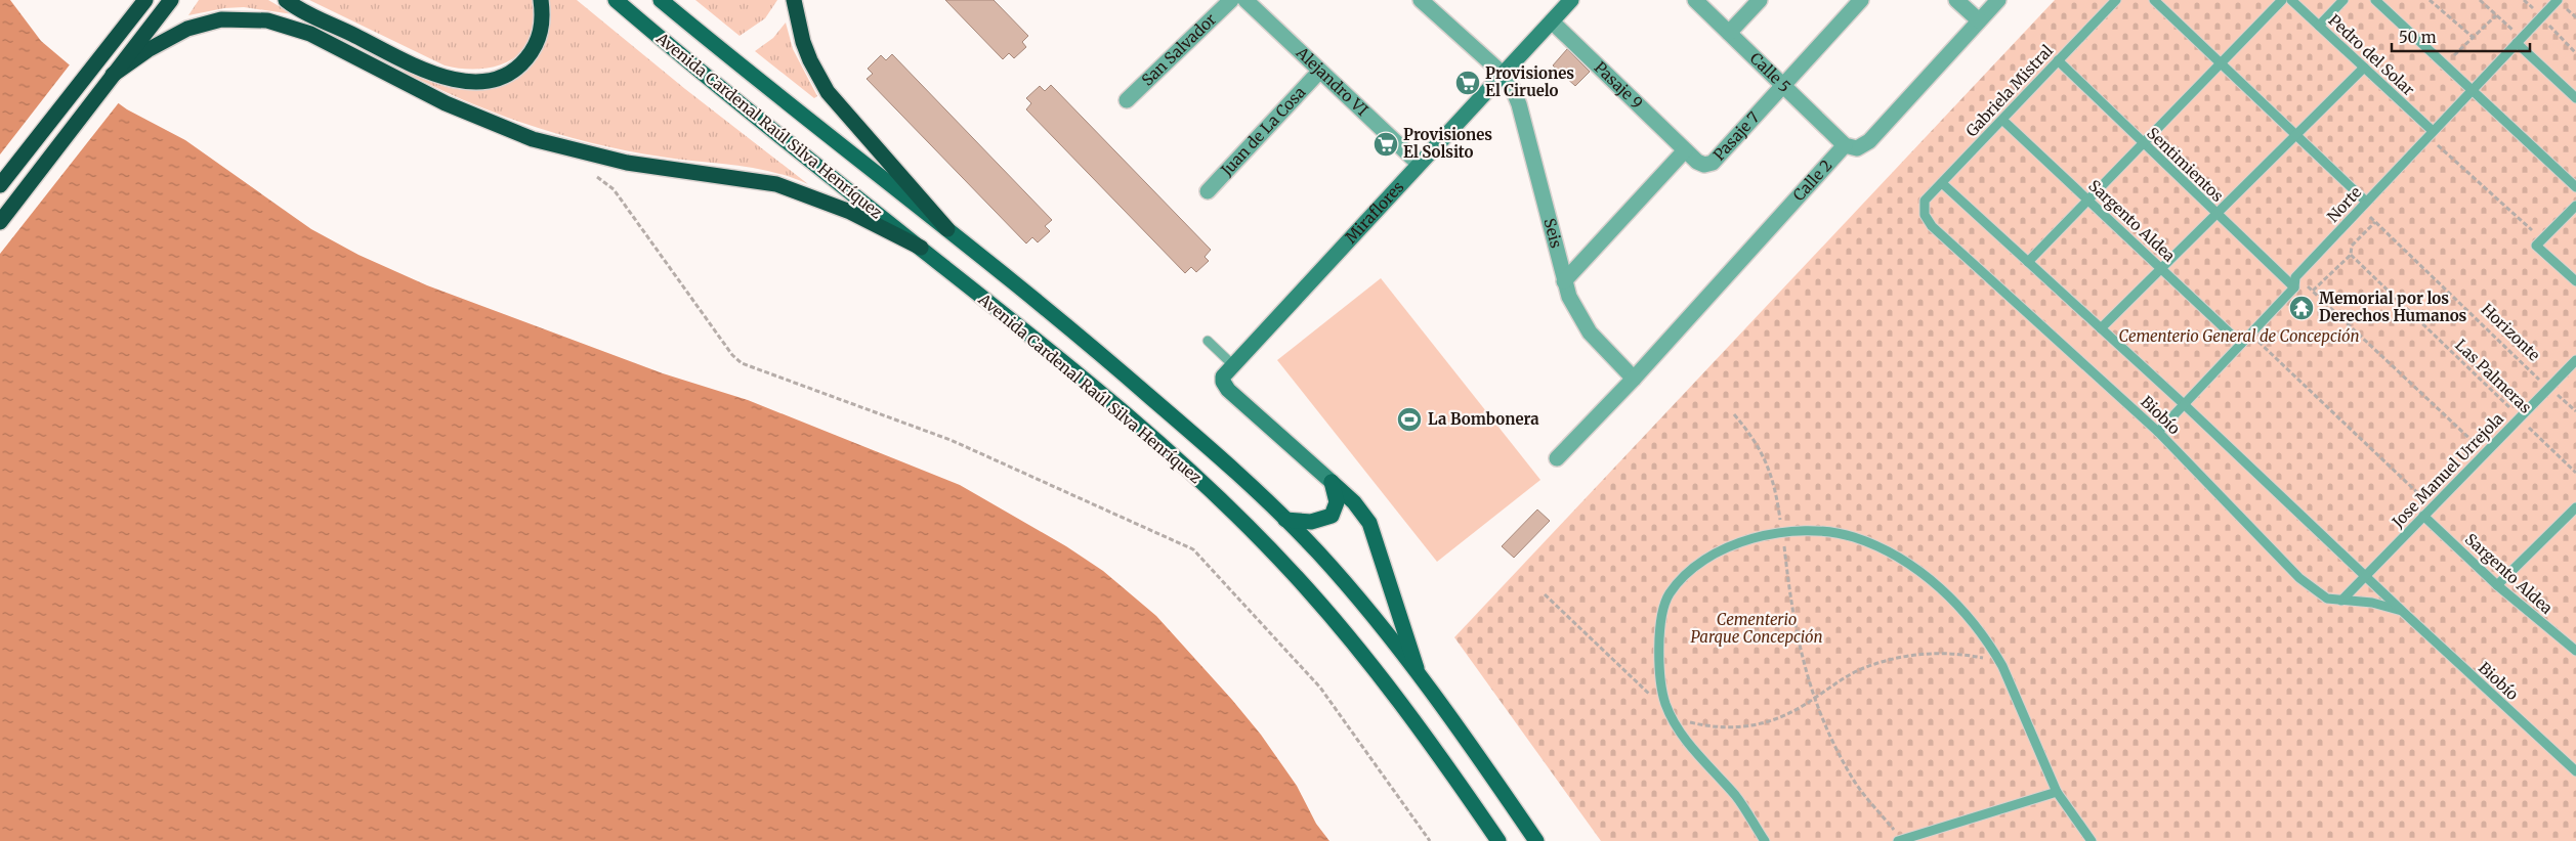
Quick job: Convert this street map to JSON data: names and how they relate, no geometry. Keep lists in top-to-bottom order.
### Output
{
  "streets": {
    "main road": ["Avenida Cardenal Raúl Silva Henríquez"],
    "street": [
      "San Salvador",
      "Calle 5",
      "Alejandro VI",
      "Pasaje 9",
      "Juan de La Cosa",
      "Pasaje 7",
      "Calle 2",
      "Miraflores",
      "Seis"
    ],
    "lane": [
      "Pedro del Solar",
      "Gabriela Mistral",
      "Sentimientos",
      "Norte",
      "Sargento Aldea",
      "Biobío",
      "Jose Manuel Urrejola"
    ],
    "path": ["Horizonte", "Las Palmeras"]
  },
  "crossings": [
    ["Pedro del Solar", "Norte"],
    ["Calle 5", "Pasaje 7"],
    ["Calle 5", "Calle 2"],
    ["Alejandro VI", "Juan de La Cosa"],
    ["Alejandro VI", "Miraflores"],
    ["Pasaje 9", "Pasaje 7"],
    ["Pasaje 9", "Miraflores"],
    ["Gabriela Mistral", "Sentimientos"],
    ["Gabriela Mistral", "Sargento Aldea"],
    ["Gabriela Mistral", "Biobío"],
    ["Calle 2", "Seis"],
    ["Norte", "Horizonte"],
    ["Miraflores", "Seis"],
    ["Sargento Aldea", "Jose Manuel Urrejola"],
    ["Horizonte", "Jose Manuel Urrejola"],
    ["Las Palmeras", "Jose Manuel Urrejola"],
    ["Biobío", "Jose Manuel Urrejola"]
  ],
  "parks": ["Cementerio General de Concepción", "Cementerio Parque Concepción"],
  "places": {
    "supermarket": ["Provisiones El Ciruelo", "Provisiones El Solsito"],
    "temple": ["Memorial por los Derechos Humanos"],
    "sports": ["La Bombonera"]
  },
  "scale_bar": "50 m"
}
